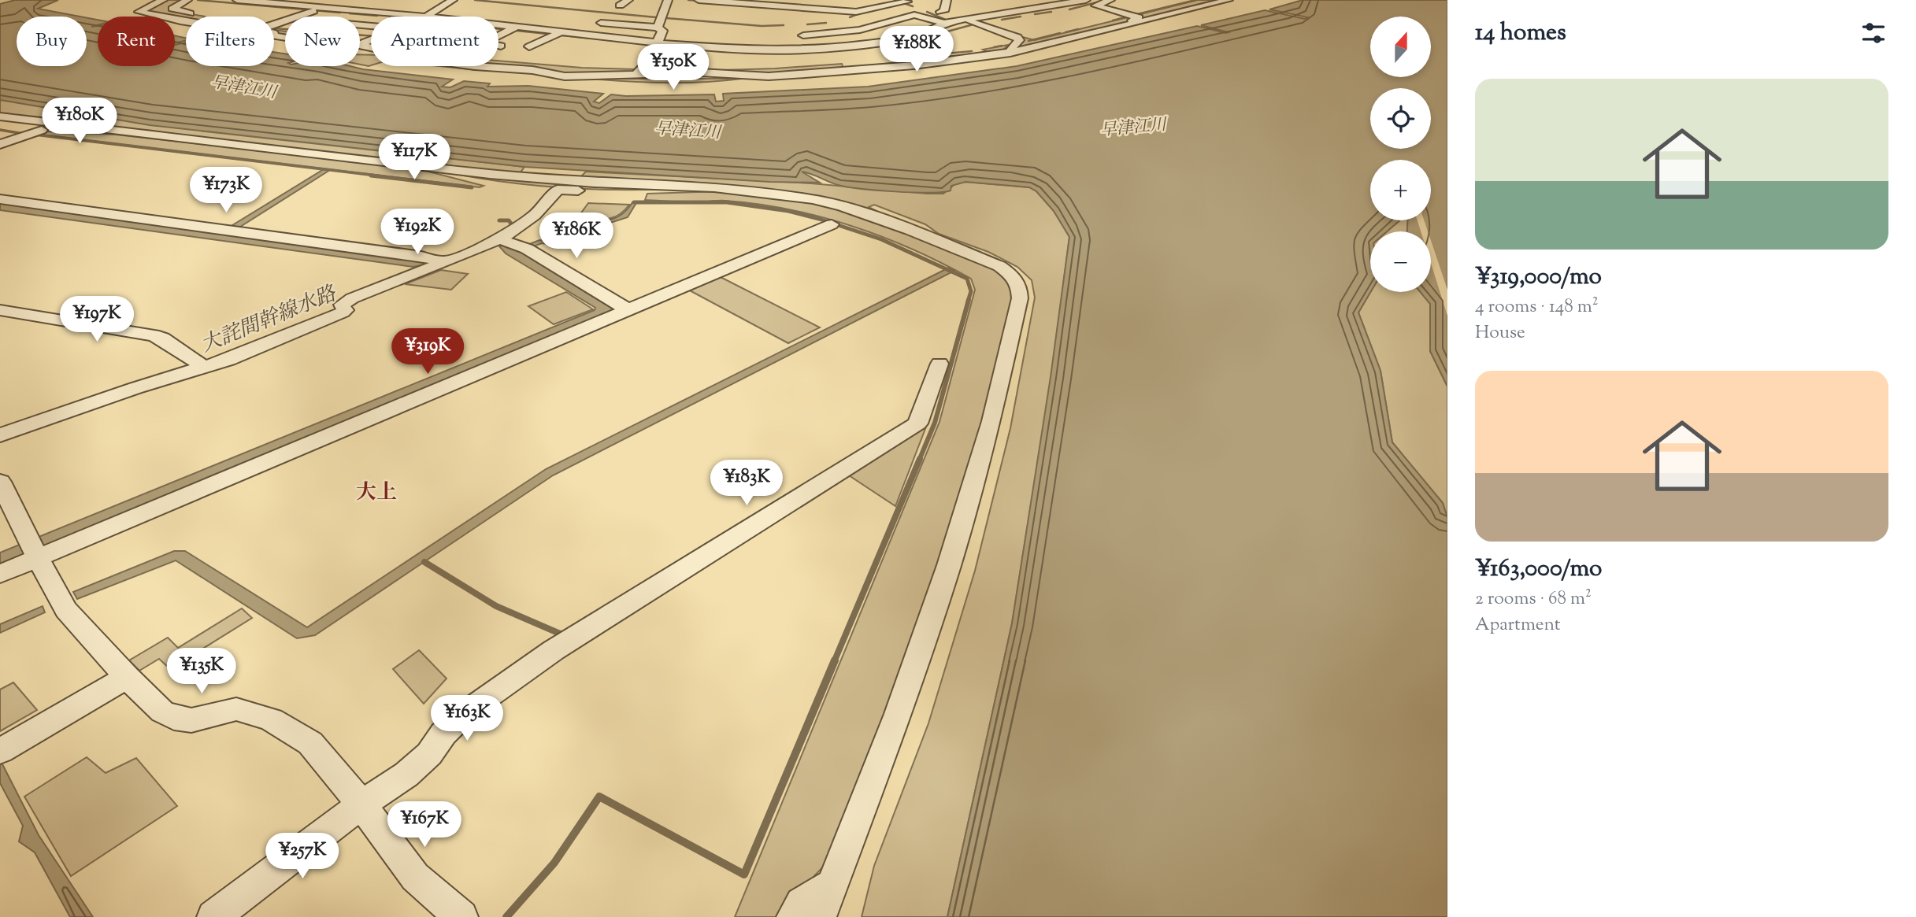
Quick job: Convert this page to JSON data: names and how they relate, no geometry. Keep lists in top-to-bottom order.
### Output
{
  "districts": ["大上"],
  "water": ["早津江川", "大詫間幹線水路"],
  "north": "top",
  "page": {
    "heading": "14 homes",
    "map_buttons": ["+", "−"],
    "chip": [
      "Buy",
      "Rent",
      "Filters",
      "New",
      "Apartment"
    ],
    "price": [
      "¥188K",
      "¥150K",
      "¥180K",
      "¥117K",
      "¥173K",
      "¥192K",
      "¥186K",
      "¥197K",
      "¥319K",
      "¥183K",
      "¥135K",
      "¥163K",
      "¥167K",
      "¥257K"
    ],
    "list": [
      {
        "name": "¥319,000/mo",
        "note": "4 rooms · 148 m² · House"
      },
      {
        "name": "¥163,000/mo",
        "note": "2 rooms · 68 m² · Apartment"
      }
    ]
  }
}
